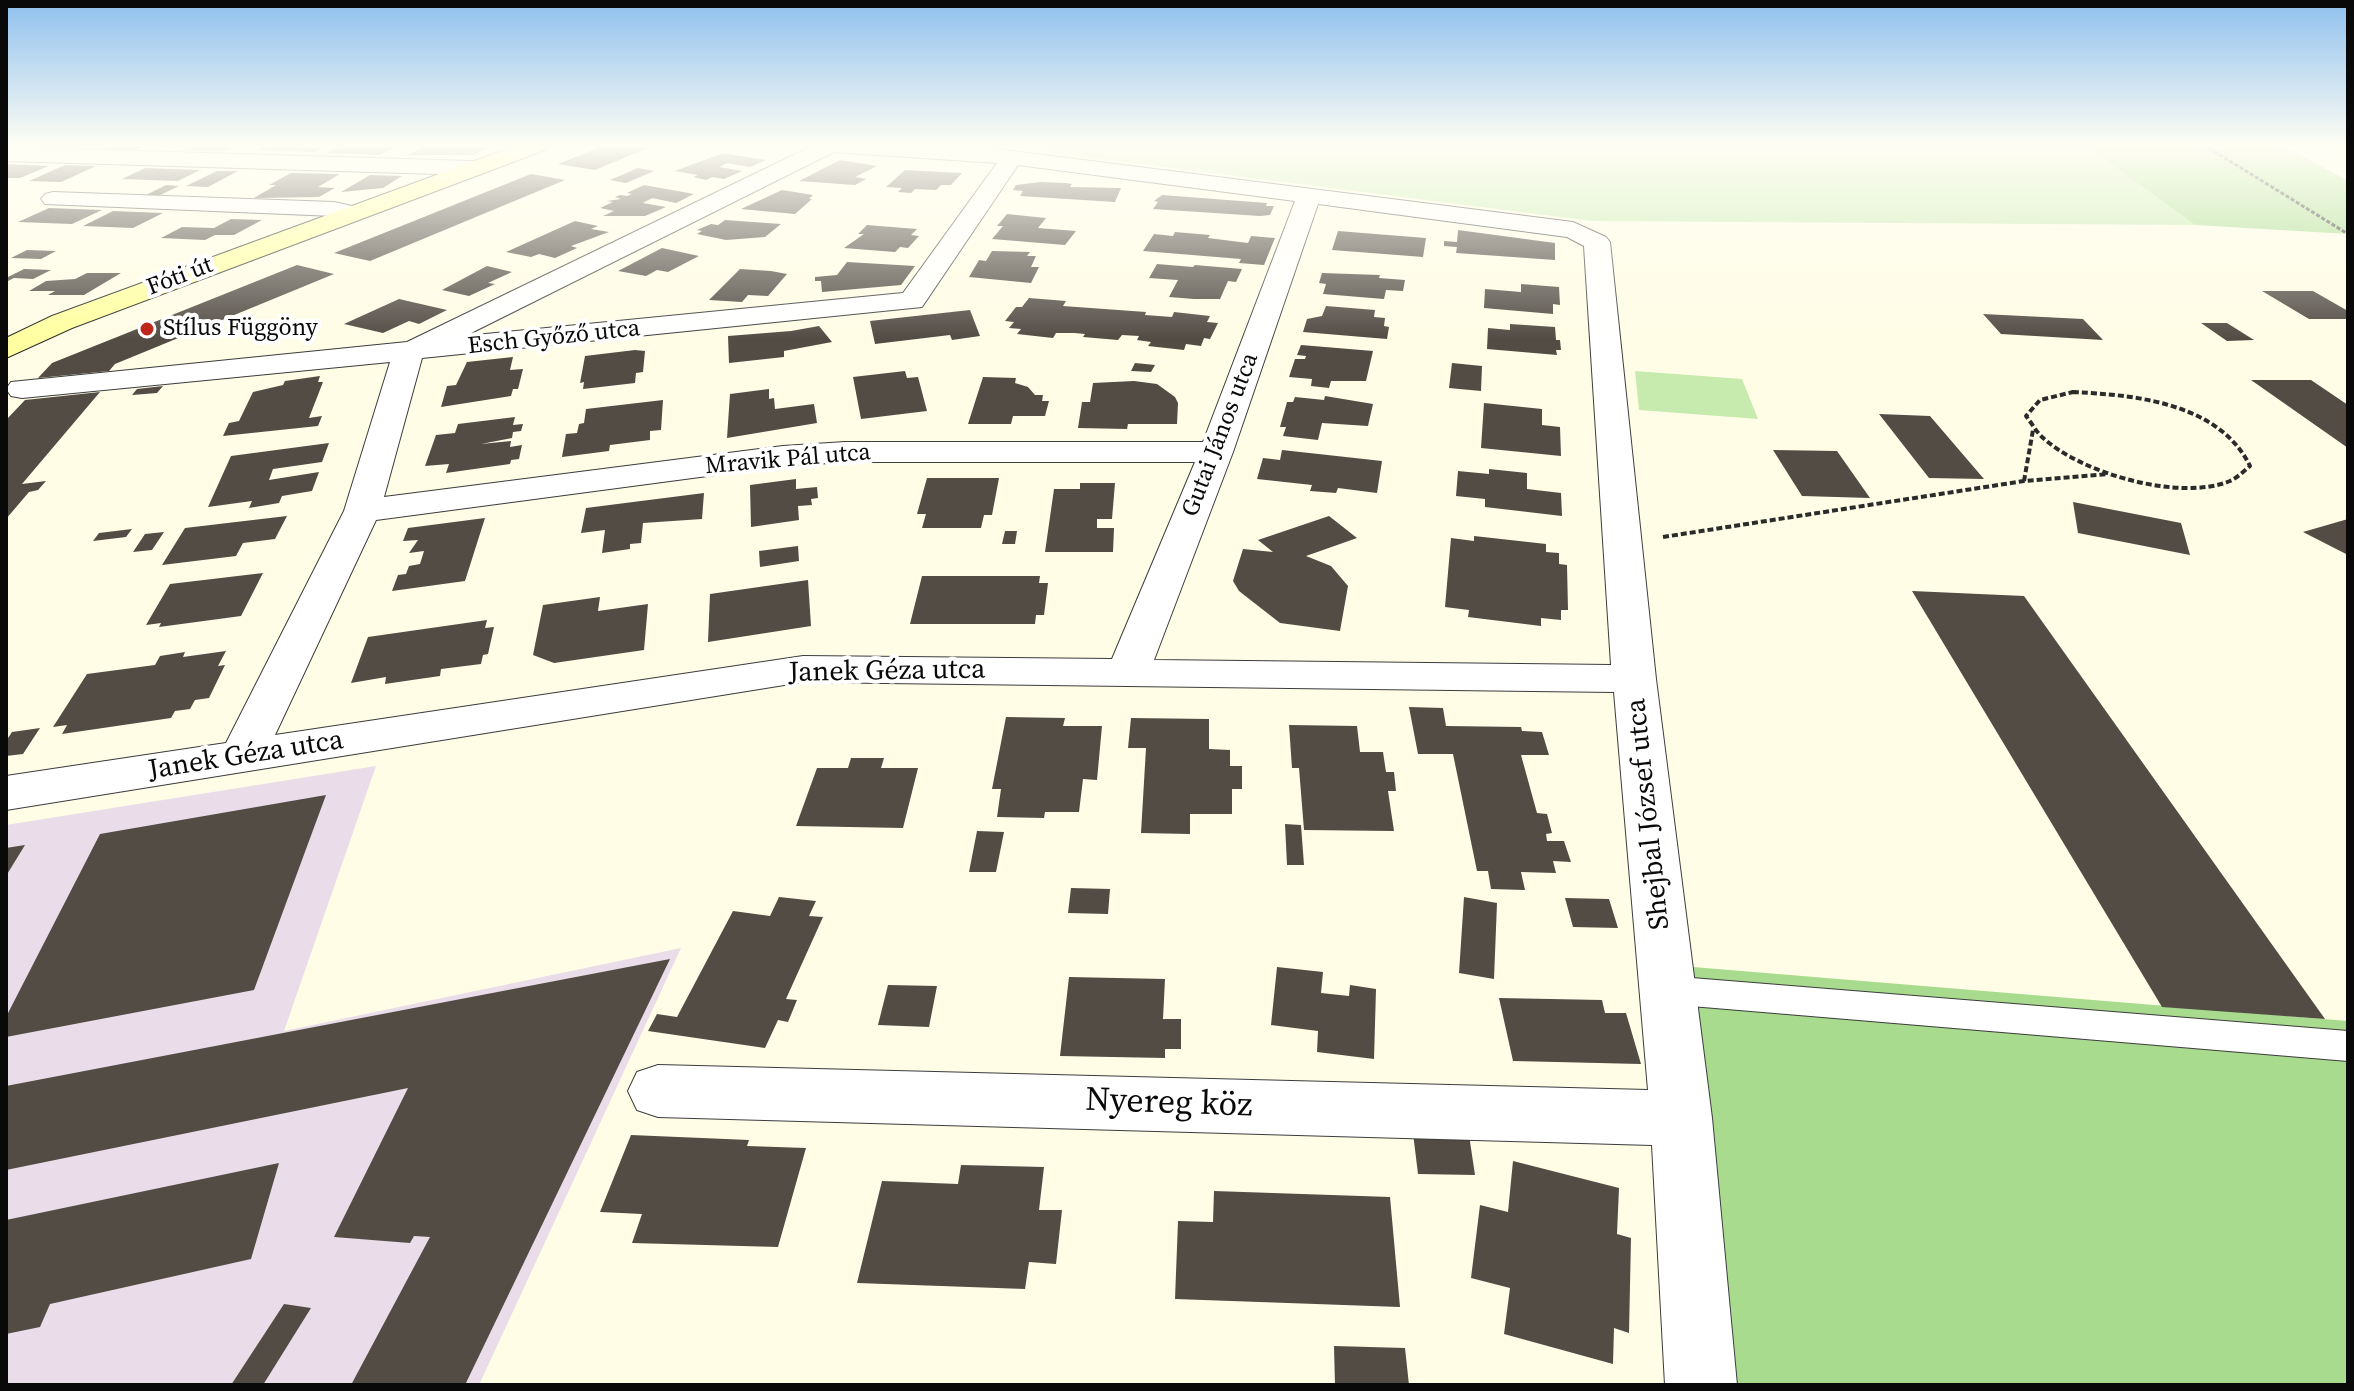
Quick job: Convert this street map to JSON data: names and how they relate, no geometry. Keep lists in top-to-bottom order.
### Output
{
  "streets": {
    "main road": ["Fóti út"],
    "street": [
      "Esch Győző utca",
      "Gutai János utca",
      "Mravik Pál utca",
      "Janek Géza utca",
      "Shejbal József utca",
      "Nyereg köz"
    ]
  },
  "crossings": [
    ["Gutai János utca", "Mravik Pál utca"],
    ["Gutai János utca", "Janek Géza utca"],
    ["Janek Géza utca", "Shejbal József utca"],
    ["Shejbal József utca", "Nyereg köz"]
  ],
  "places": ["Stílus Függöny"]
}
